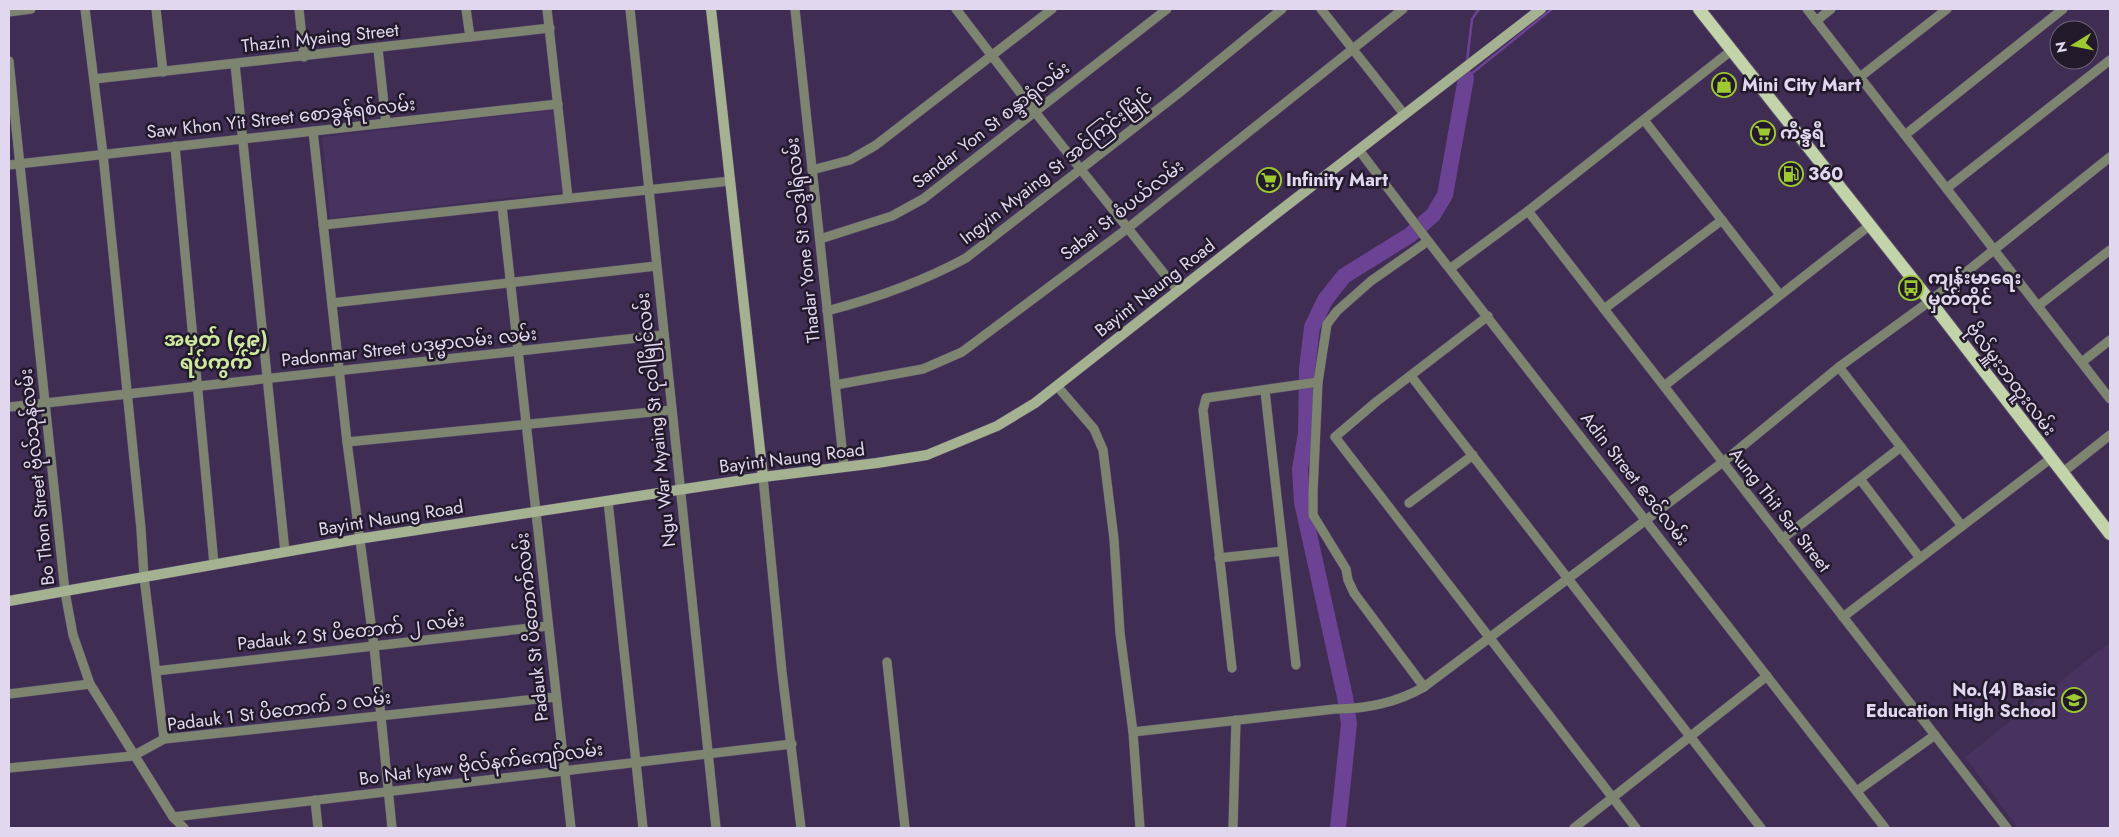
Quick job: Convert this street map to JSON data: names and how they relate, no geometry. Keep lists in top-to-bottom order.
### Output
{
  "streets": {
    "main road": ["Bayint Naung Road", "ဗိုလ်မှူးဘထူးလမ်း"],
    "street": [
      "Thazin Myaing Street",
      "Saw Khon Yit Street စောခွန်ရစ်လမ်း",
      "Sandar Yon St စန္ဒာရုံလမ်း",
      "Ingyin Myaing St အင်ကြင်းမြိုင်",
      "Sabai St စံပယ်လမ်း",
      "Thadar Yone St သဒ္ဒါရုံလမ်း",
      "Padonmar Street ပဒုမ္မာလမ်း လမ်း",
      "Ngu War Myaing St ငုဝါမြိုင်လမ်း",
      "Bo Thon Street ဗိုလ်သုန်လမ်း",
      "Adin Street ဧဒင်လမ်း",
      "Aung Thit Sar Street",
      "Padauk St ပိတောက်လမ်း",
      "Padauk 2 St ပိတောက် ၂ လမ်း",
      "Padauk 1 St ပိတောက် ၁ လမ်း",
      "Bo Nat kyaw ဗိုလ်နက်ကျော်လမ်း"
    ]
  },
  "crossings": [
    ["Saw Khon Yit Street စောခွန်ရစ်လမ်း", "Bo Thon Street ဗိုလ်သုန်လမ်း"],
    ["Sandar Yon St စန္ဒာရုံလမ်း", "Thadar Yone St သဒ္ဒါရုံလမ်း"],
    ["Ingyin Myaing St အင်ကြင်းမြိုင်", "Thadar Yone St သဒ္ဒါရုံလမ်း"],
    ["Sabai St စံပယ်လမ်း", "Thadar Yone St သဒ္ဒါရုံလမ်း"],
    ["Thadar Yone St သဒ္ဒါရုံလမ်း", "Bayint Naung Road"],
    ["Bayint Naung Road", "Ngu War Myaing St ငုဝါမြိုင်လမ်း"],
    ["Bayint Naung Road", "Bo Thon Street ဗိုလ်သုန်လမ်း"],
    ["Bayint Naung Road", "Adin Street ဧဒင်လမ်း"],
    ["Bayint Naung Road", "Padauk St ပိတောက်လမ်း"],
    ["Padonmar Street ပဒုမ္မာလမ်း လမ်း", "Ngu War Myaing St ငုဝါမြိုင်လမ်း"],
    ["Padonmar Street ပဒုမ္မာလမ်း လမ်း", "Bo Thon Street ဗိုလ်သုန်လမ်း"],
    ["Padonmar Street ပဒုမ္မာလမ်း လမ်း", "Padauk St ပိတောက်လမ်း"],
    ["Ngu War Myaing St ငုဝါမြိုင်လမ်း", "Bo Nat kyaw ဗိုလ်နက်ကျော်လမ်း"],
    ["Bo Thon Street ဗိုလ်သုန်လမ်း", "Padauk 1 St ပိတောက် ၁ လမ်း"],
    ["Bo Thon Street ဗိုလ်သုန်လမ်း", "Bo Nat kyaw ဗိုလ်နက်ကျော်လမ်း"],
    ["Padauk St ပိတောက်လမ်း", "Padauk 2 St ပိတောက် ၂ လမ်း"],
    ["Padauk St ပိတောက်လမ်း", "Padauk 1 St ပိတောက် ၁ လမ်း"],
    ["Padauk St ပိတောက်လမ်း", "Bo Nat kyaw ဗိုလ်နက်ကျော်လမ်း"]
  ],
  "districts": ["အမှတ် (၄၉) ရပ်ကွက်"],
  "places": {
    "shop": ["Mini City Mart"],
    "supermarket": ["ကိန္ဒရီ", "Infinity Mart"],
    "fuel station": ["360"],
    "bus stop": ["ကျန်းမာရေး မှတ်တိုင်"],
    "school or university": ["No.(4) Basic Education High School"]
  },
  "north": "left"
}
